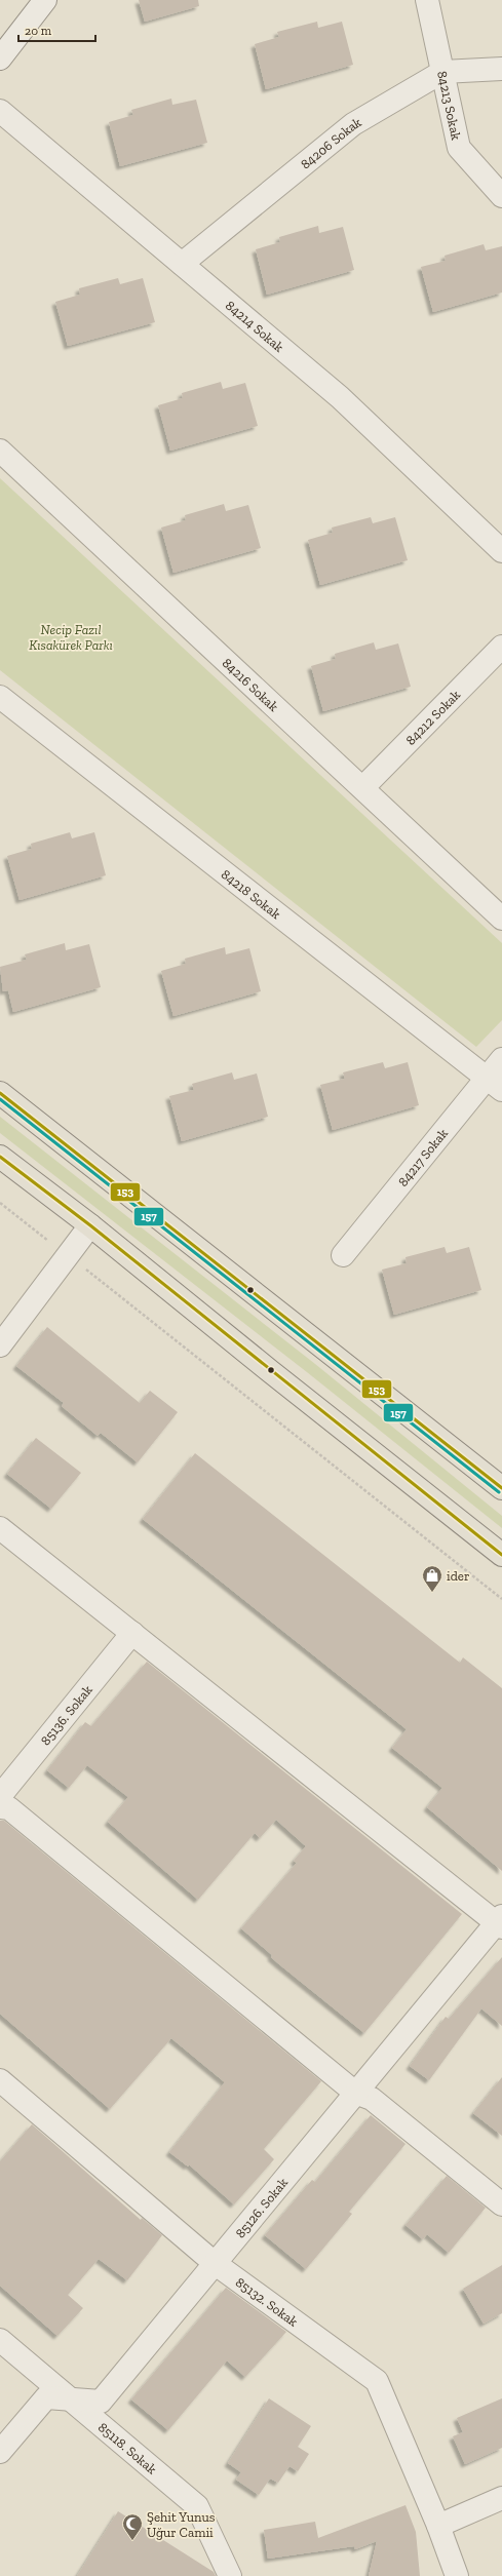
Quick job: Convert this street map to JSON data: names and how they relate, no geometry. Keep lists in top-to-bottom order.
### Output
{
  "streets": {
    "street": [
      "84213 Sokak",
      "84206 Sokak",
      "84214 Sokak",
      "84216 Sokak",
      "84212 Sokak",
      "84218 Sokak",
      "84217 Sokak",
      "85136. Sokak",
      "85126. Sokak",
      "85132. Sokak",
      "85118. Sokak"
    ]
  },
  "crossings": [
    ["84213 Sokak", "84206 Sokak"],
    ["84206 Sokak", "84214 Sokak"],
    ["84216 Sokak", "84212 Sokak"],
    ["84218 Sokak", "84217 Sokak"],
    ["85126. Sokak", "85132. Sokak"],
    ["85126. Sokak", "85118. Sokak"]
  ],
  "parks": ["Necip Fazıl Kısakürek Parkı"],
  "places": {
    "shop": ["ider"],
    "mosque": ["Şehit Yunus Uğur Camii"]
  },
  "lines": ["transit line 153", "transit line 157"],
  "scale_bar": "20 m"
}
